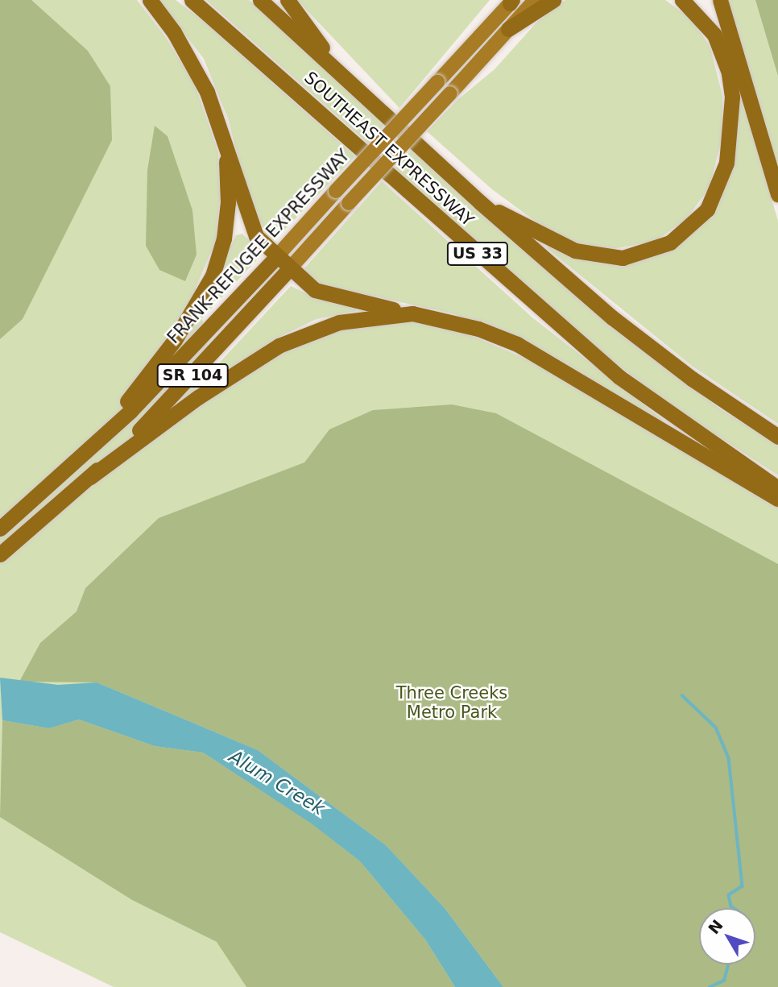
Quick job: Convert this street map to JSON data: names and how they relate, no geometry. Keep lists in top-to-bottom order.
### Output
{
  "streets": {
    "highway": [
      "SOUTHEAST EXPRESSWAY",
      "FRANK-REFUGEE EXPRESSWAY",
      "US 33",
      "SR 104"
    ]
  },
  "water": ["Alum Creek"],
  "parks": ["Three Creeks Metro Park"],
  "north": "top left"
}
